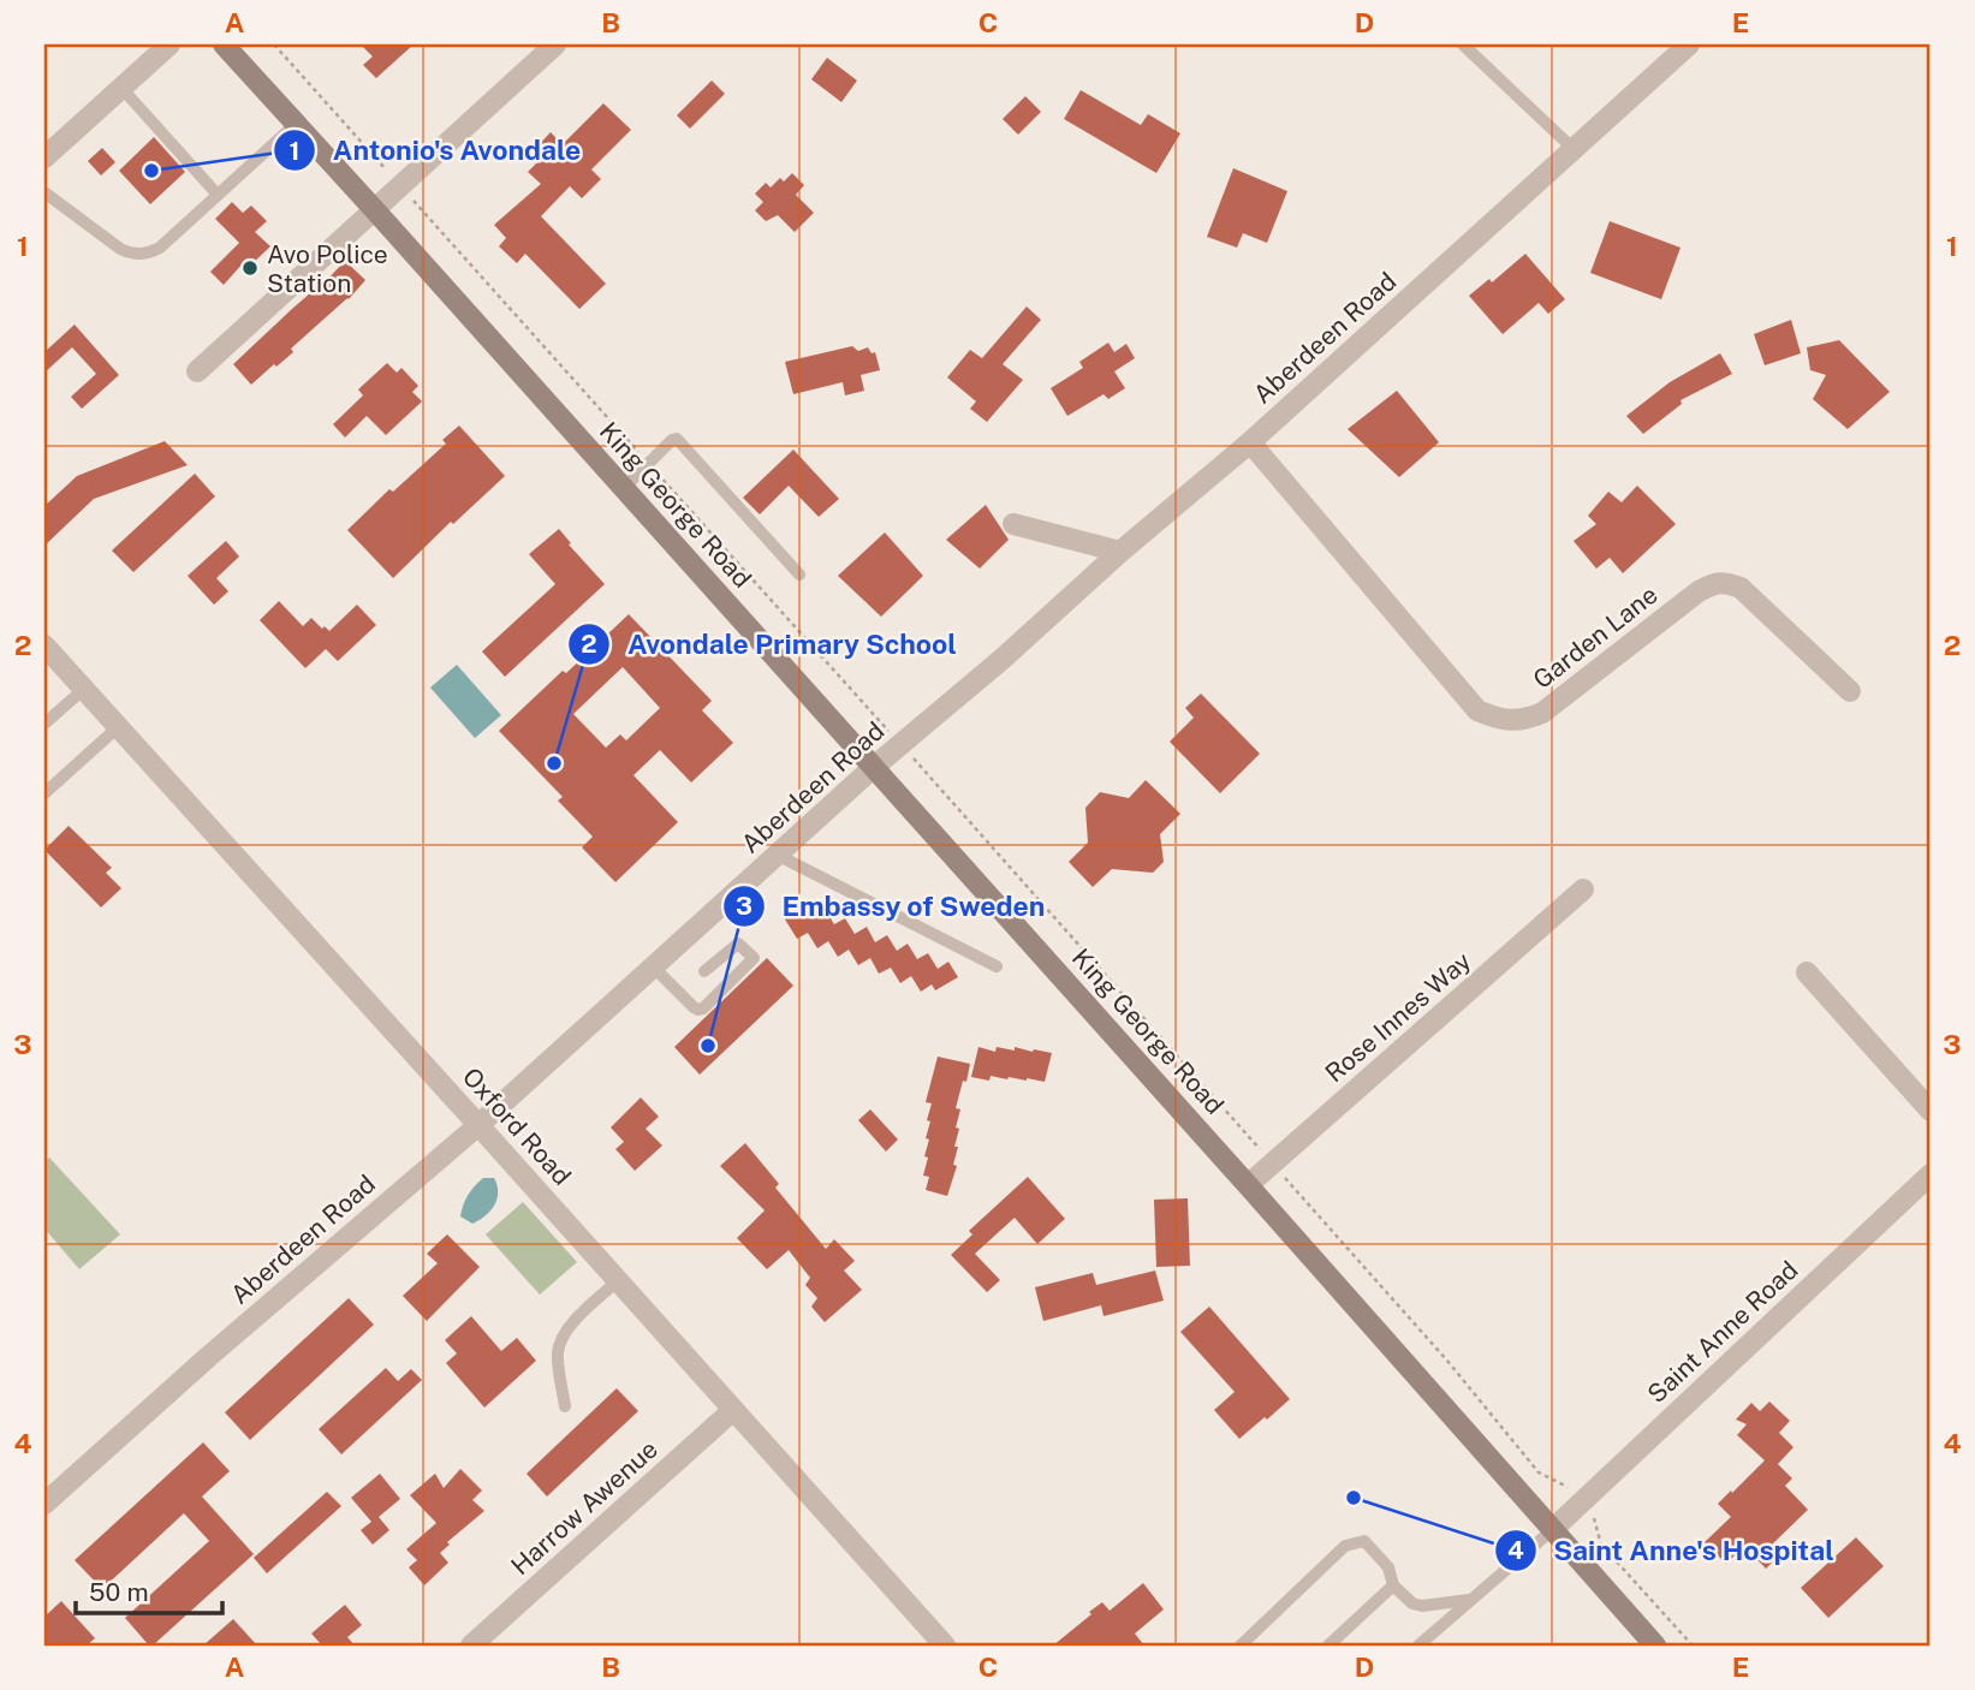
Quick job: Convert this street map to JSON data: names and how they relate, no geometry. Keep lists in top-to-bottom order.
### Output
{
  "streets": {
    "main road": ["King George Road"],
    "street": [
      "Aberdeen Road",
      "Garden Lane",
      "Rose Innes Way",
      "Oxford Road",
      "Saint Anne Road",
      "Harrow Awenue"
    ]
  },
  "crossings": [
    ["Aberdeen Road", "King George Road"],
    ["Aberdeen Road", "Garden Lane"],
    ["Aberdeen Road", "Oxford Road"],
    ["King George Road", "Rose Innes Way"],
    ["King George Road", "Saint Anne Road"],
    ["Oxford Road", "Harrow Awenue"]
  ],
  "places": [
    "Antonio's Avondale",
    "Avo Police Station",
    "Avondale Primary School",
    "Embassy of Sweden",
    "Saint Anne's Hospital"
  ],
  "scale_bar": "50 m",
  "grid": {
    "columns": [
      "A",
      "B",
      "C",
      "D",
      "E"
    ],
    "rows": [
      "1",
      "2",
      "3",
      "4"
    ]
  }
}
